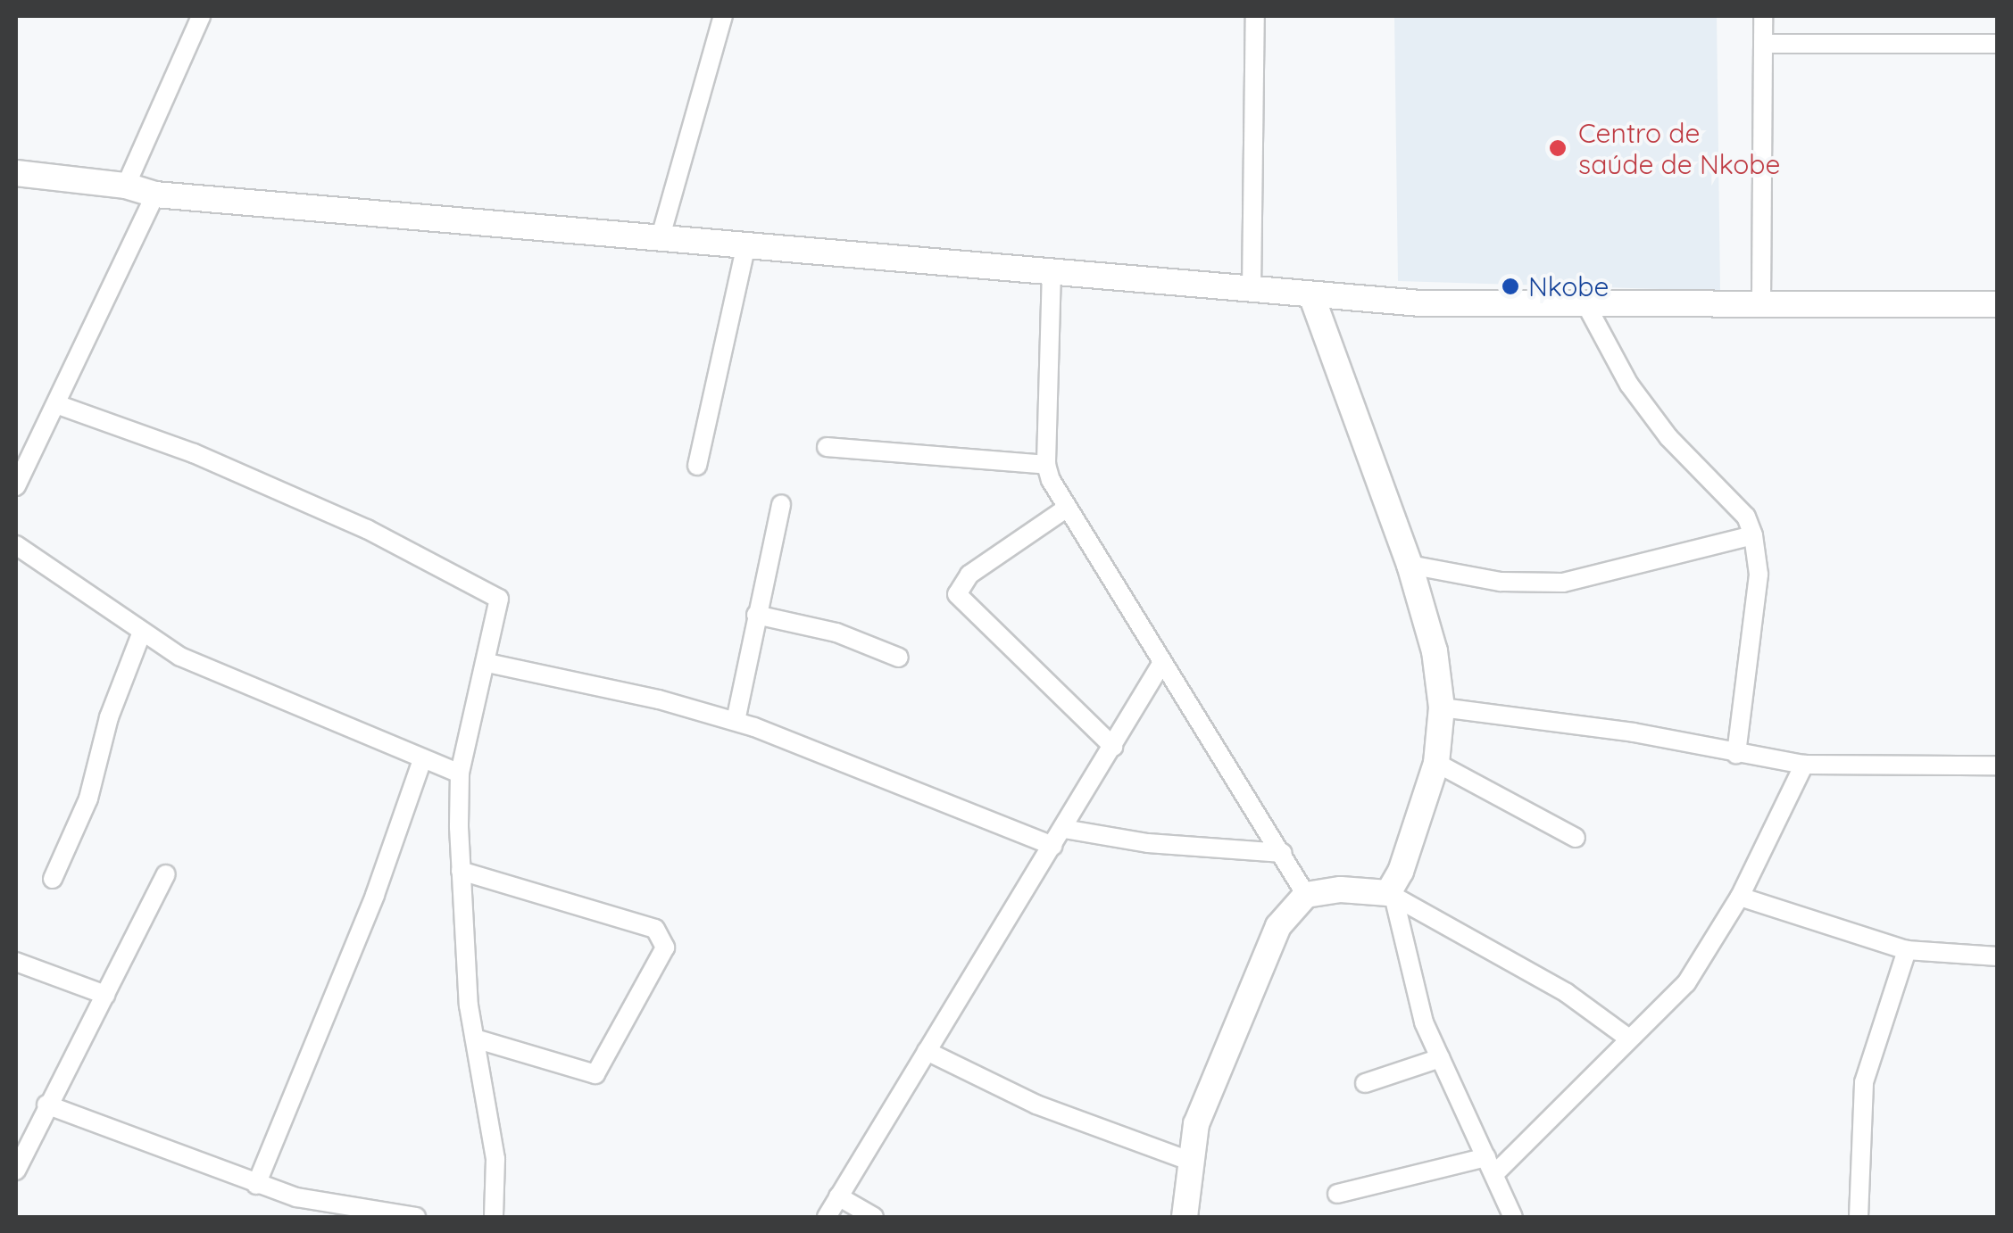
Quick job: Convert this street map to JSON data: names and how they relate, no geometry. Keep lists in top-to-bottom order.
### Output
{
  "places": ["Centro de saúde de Nkobe", "Nkobe"]
}
